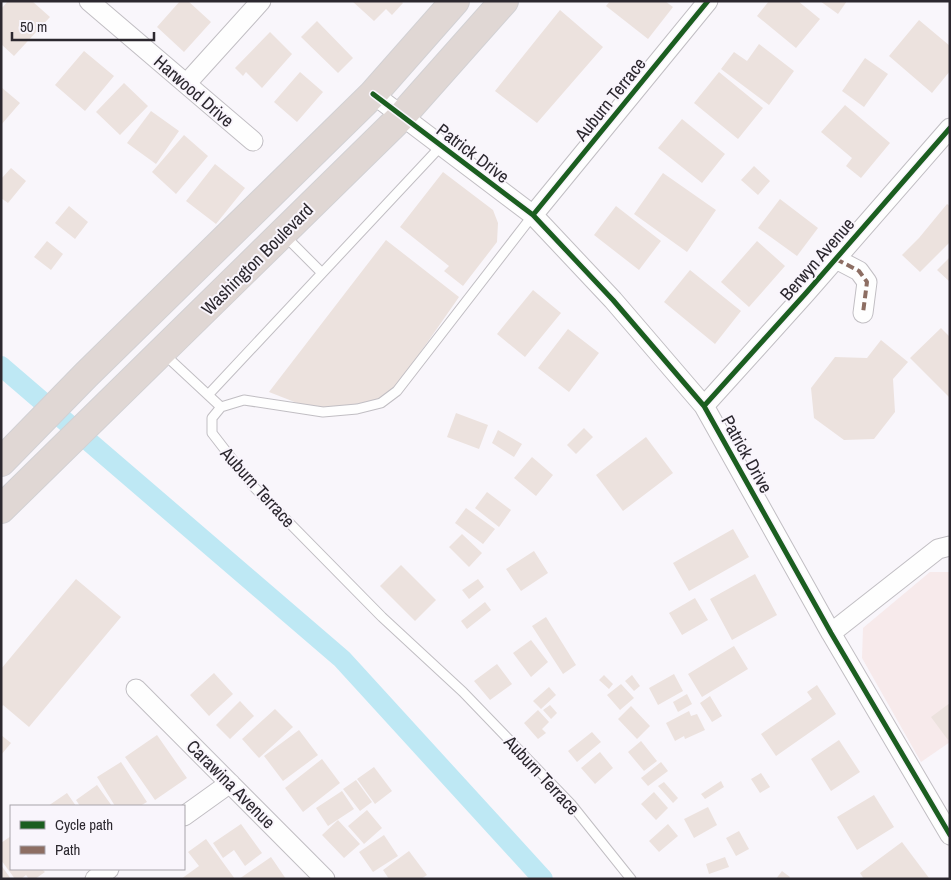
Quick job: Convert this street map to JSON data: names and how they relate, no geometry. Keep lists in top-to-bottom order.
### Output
{
  "streets": {
    "highway": ["Washington Boulevard"],
    "street": [
      "Harwood Drive",
      "Auburn Terrace",
      "Patrick Drive",
      "Berwyn Avenue",
      "Carawina Avenue"
    ]
  },
  "crossings": [
    ["Auburn Terrace", "Patrick Drive"],
    ["Patrick Drive", "Washington Boulevard"],
    ["Patrick Drive", "Berwyn Avenue"]
  ],
  "legend": ["Cycle path", "Path"],
  "scale_bar": "50 m"
}
